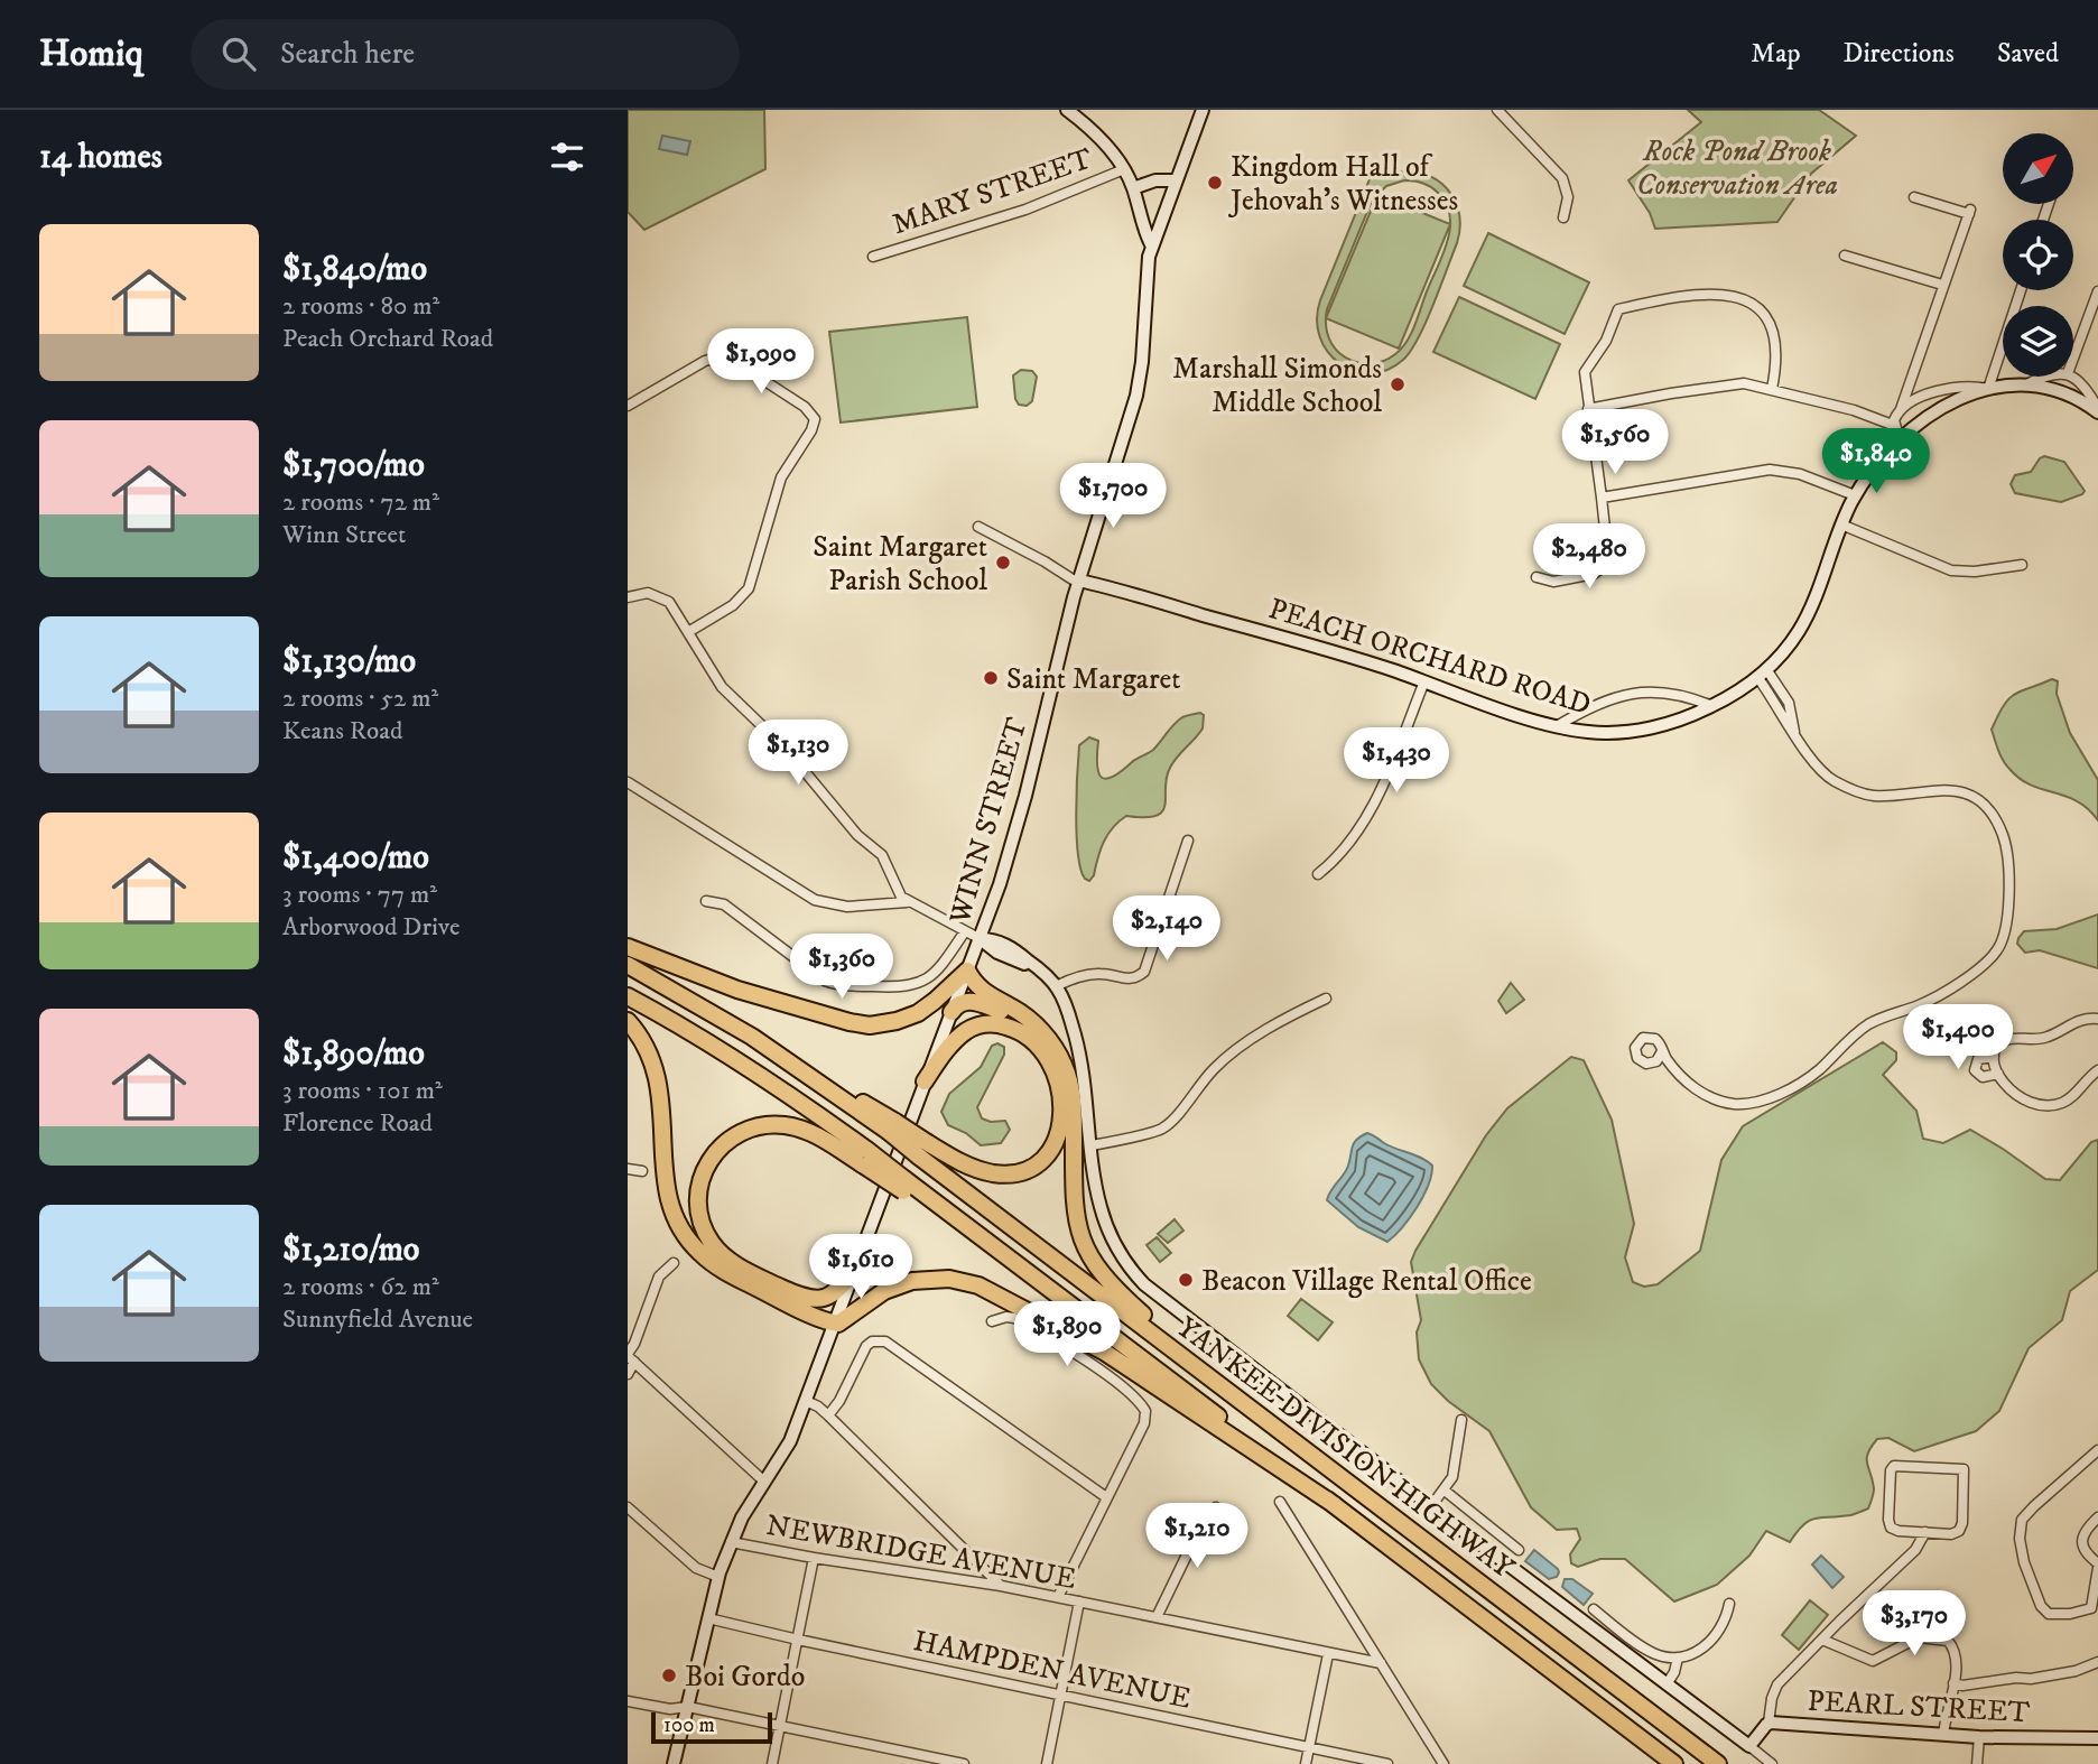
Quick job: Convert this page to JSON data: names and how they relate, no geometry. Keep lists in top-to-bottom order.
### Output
{
  "streets": {
    "highway": ["YANKEE DIVISION HIGHWAY"],
    "street": [
      "MARY STREET",
      "PEACH ORCHARD ROAD",
      "WINN STREET",
      "NEWBRIDGE AVENUE",
      "HAMPDEN AVENUE",
      "PEARL STREET"
    ]
  },
  "crossings": [
    ["PEACH ORCHARD ROAD", "WINN STREET"],
    ["WINN STREET", "NEWBRIDGE AVENUE"],
    ["WINN STREET", "HAMPDEN AVENUE"]
  ],
  "parks": ["Rock Pond Brook Conservation Area"],
  "places": [
    "Kingdom Hall of Jehovah's Witnesses",
    "Marshall Simonds Middle School",
    "Saint Margaret Parish School",
    "Saint Margaret",
    "Beacon Village Rental Office",
    "Boi Gordo"
  ],
  "scale_bar": "100 m",
  "north": "top right",
  "page": {
    "header": "Homiq",
    "search": "Search here",
    "nav": ["Map", "Directions", "Saved"],
    "heading": "14 homes",
    "list": [
      {
        "name": "$1,840/mo",
        "note": "2 rooms · 80 m² · Peach Orchard Road"
      },
      {
        "name": "$1,700/mo",
        "note": "2 rooms · 72 m² · Winn Street"
      },
      {
        "name": "$1,130/mo",
        "note": "2 rooms · 52 m² · Keans Road"
      },
      {
        "name": "$1,400/mo",
        "note": "3 rooms · 77 m² · Arborwood Drive"
      },
      {
        "name": "$1,890/mo",
        "note": "3 rooms · 101 m² · Florence Road"
      },
      {
        "name": "$1,210/mo",
        "note": "2 rooms · 62 m² · Sunnyfield Avenue"
      }
    ],
    "price": [
      "$1,090",
      "$1,560",
      "$1,840",
      "$1,700",
      "$2,480",
      "$1,130",
      "$1,430",
      "$2,140",
      "$1,360",
      "$1,400",
      "$1,610",
      "$1,890",
      "$1,210",
      "$3,170"
    ],
    "scale": "100 m"
  }
}
